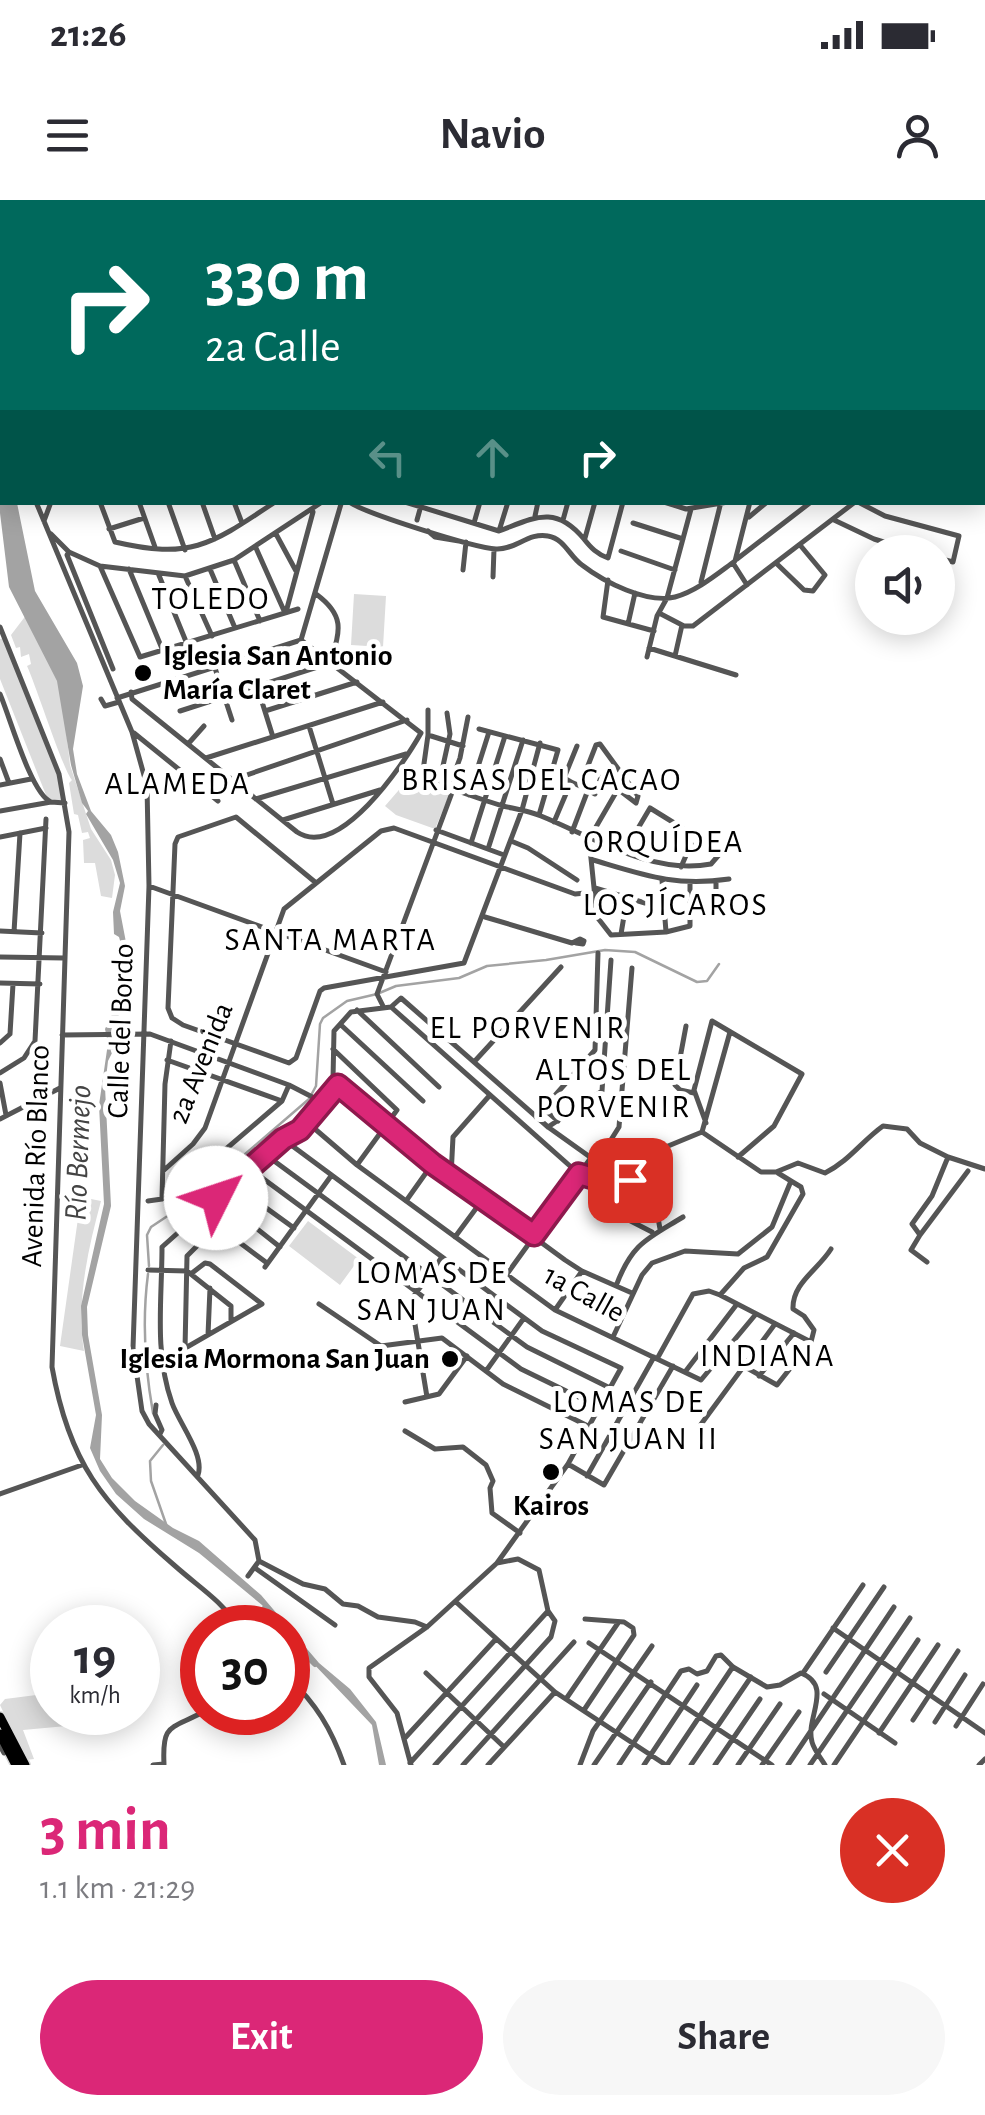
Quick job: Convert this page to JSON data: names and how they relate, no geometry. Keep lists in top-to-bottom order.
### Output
{
  "streets": {
    "street": [
      "Calle del Bordo",
      "2a Avenida",
      "Avenida Río Blanco",
      "1a Calle"
    ]
  },
  "districts": [
    "TOLEDO",
    "BRISAS DEL CACAO",
    "ALAMEDA",
    "ORQUÍDEA",
    "LOS JÍCAROS",
    "SANTA MARTA",
    "EL PORVENIR",
    "ALTOS DEL PORVENIR",
    "LOMAS DE SAN JUAN",
    "INDIANA",
    "LOMAS DE SAN JUAN II"
  ],
  "water": ["Río Bermejo"],
  "places": ["Iglesia San Antonio María Claret", "Iglesia Mormona San Juan", "Kairos"],
  "page": {
    "status": "21:26",
    "header": "Navio",
    "turn": ["330 m", "2a Calle"],
    "speed": "19 km/h",
    "limit": "30",
    "heading": ["3 min", "1.1 km · 21:29"],
    "buttons": ["Exit", "Share"]
  }
}
